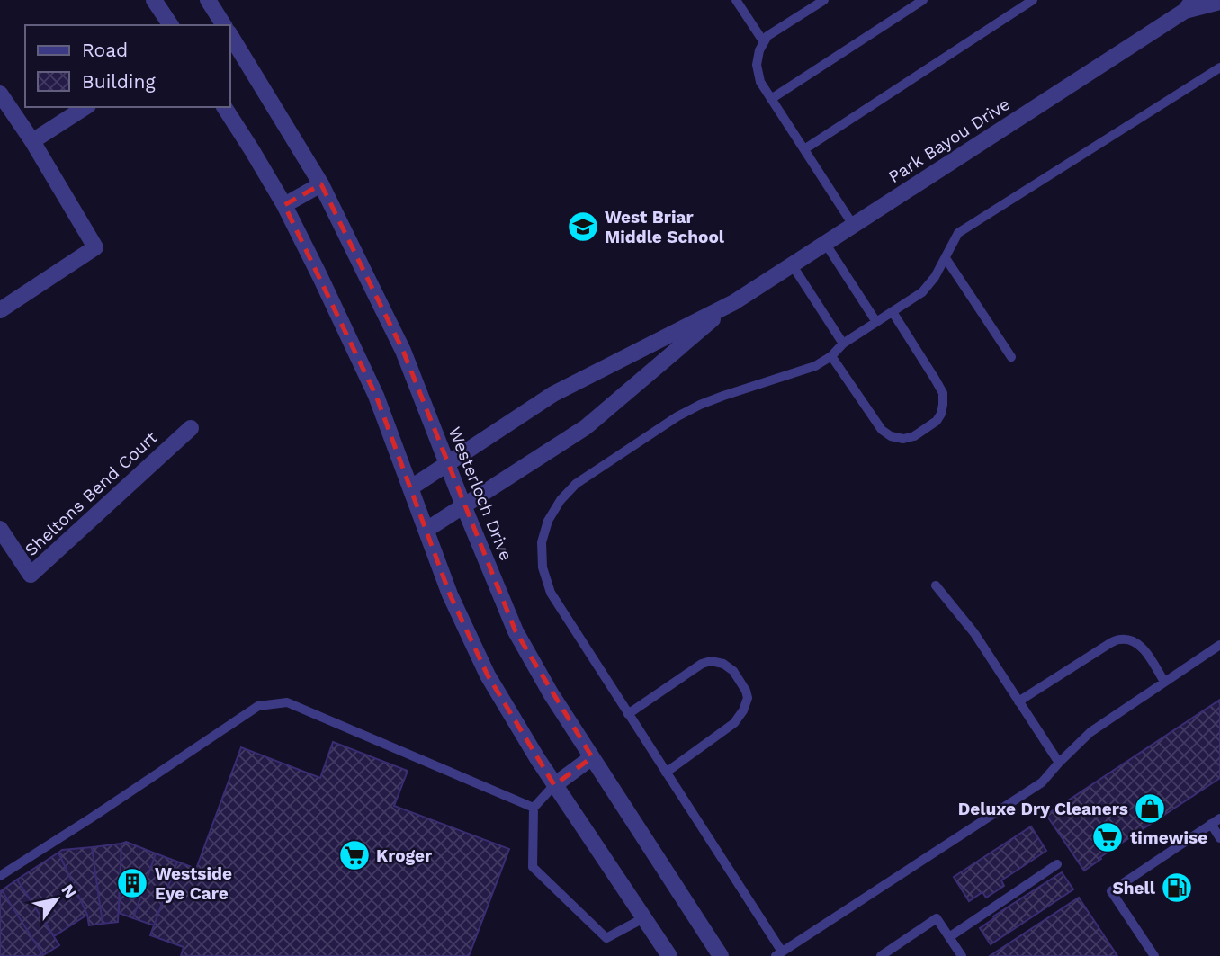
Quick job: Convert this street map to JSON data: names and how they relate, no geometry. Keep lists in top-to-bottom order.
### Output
{
  "streets": {
    "street": ["Park Bayou Drive", "Sheltons Bend Court", "Westerloch Drive"]
  },
  "crossings": [
    ["Park Bayou Drive", "Westerloch Drive"]
  ],
  "places": {
    "school or university": ["West Briar Middle School"],
    "shop": ["Deluxe Dry Cleaners"],
    "supermarket": ["timewise", "Kroger"],
    "building": ["Westside Eye Care"],
    "fuel station": ["Shell"]
  },
  "legend": ["Road", "Building"],
  "north": "top right"
}
